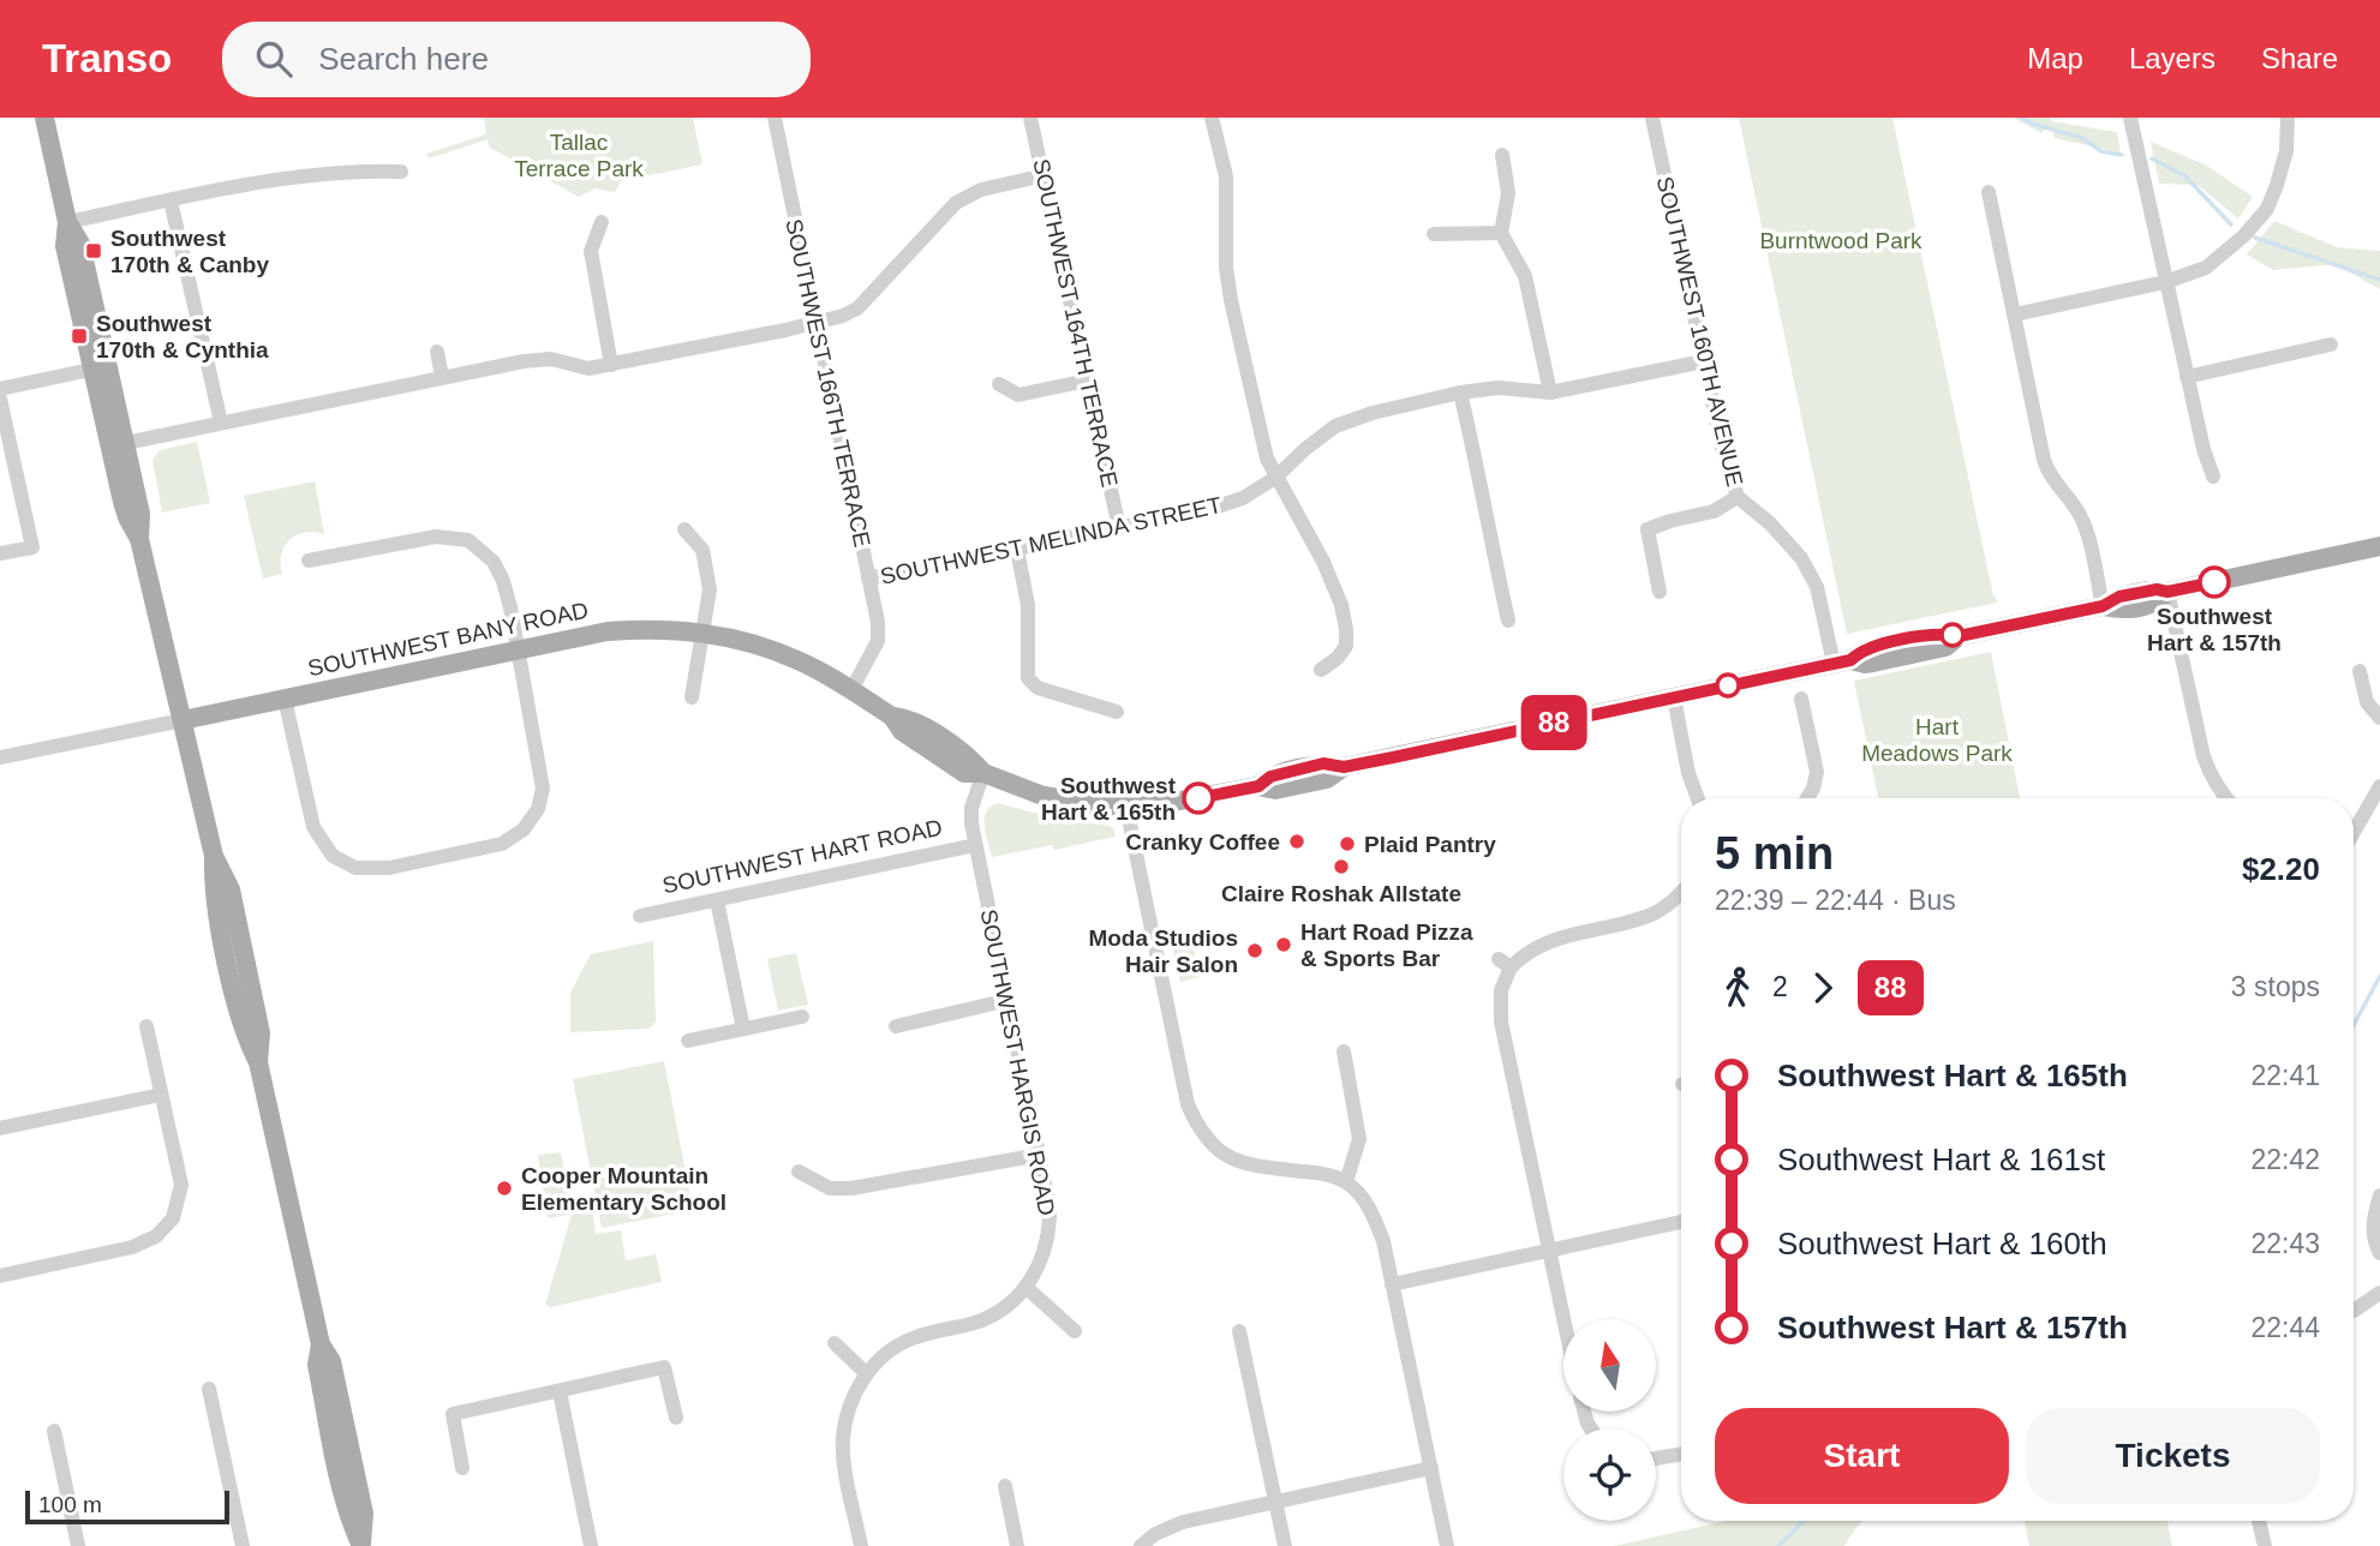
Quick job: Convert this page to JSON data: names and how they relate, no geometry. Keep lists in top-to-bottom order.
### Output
{
  "streets": {
    "main road": ["SOUTHWEST BANY ROAD"],
    "street": [
      "SOUTHWEST 164TH TERRACE",
      "SOUTHWEST 160TH AVENUE",
      "SOUTHWEST 166TH TERRACE",
      "SOUTHWEST MELINDA STREET",
      "SOUTHWEST HART ROAD",
      "SOUTHWEST HARGIS ROAD"
    ]
  },
  "crossings": [
    ["SOUTHWEST 164TH TERRACE", "SOUTHWEST MELINDA STREET"],
    ["SOUTHWEST 160TH AVENUE", "SOUTHWEST MELINDA STREET"],
    ["SOUTHWEST 166TH TERRACE", "SOUTHWEST MELINDA STREET"],
    ["SOUTHWEST 166TH TERRACE", "SOUTHWEST BANY ROAD"],
    ["SOUTHWEST BANY ROAD", "SOUTHWEST HARGIS ROAD"],
    ["SOUTHWEST HART ROAD", "SOUTHWEST HARGIS ROAD"]
  ],
  "parks": ["Tallac Terrace Park", "Burntwood Park", "Hart Meadows Park"],
  "places": {
    "transit": ["Southwest 170th & Canby", "Southwest 170th & Cynthia"],
    "other": [
      "Southwest Hart & 157th",
      "Southwest Hart & 165th",
      "Cranky Coffee",
      "Plaid Pantry",
      "Claire Roshak Allstate",
      "Hart Road Pizza & Sports Bar",
      "Moda Studios Hair Salon",
      "Cooper Mountain Elementary School"
    ]
  },
  "lines": ["bus line 88"],
  "scale_bar": "100 m",
  "north": "top",
  "page": {
    "header": "Transo",
    "search": "Search here",
    "nav": ["Map", "Layers", "Share"],
    "on_map": "88",
    "heading": ["5 min", "22:39 – 22:44 · Bus", "$2.20"],
    "legs": ["2", "88", "3 stops"],
    "list": [
      {
        "name": "Southwest Hart & 165th",
        "value": "22:41"
      },
      {
        "name": "Southwest Hart & 161st",
        "value": "22:42"
      },
      {
        "name": "Southwest Hart & 160th",
        "value": "22:43"
      },
      {
        "name": "Southwest Hart & 157th",
        "value": "22:44"
      }
    ],
    "buttons": ["Start", "Tickets"],
    "scale": "100 m"
  }
}
